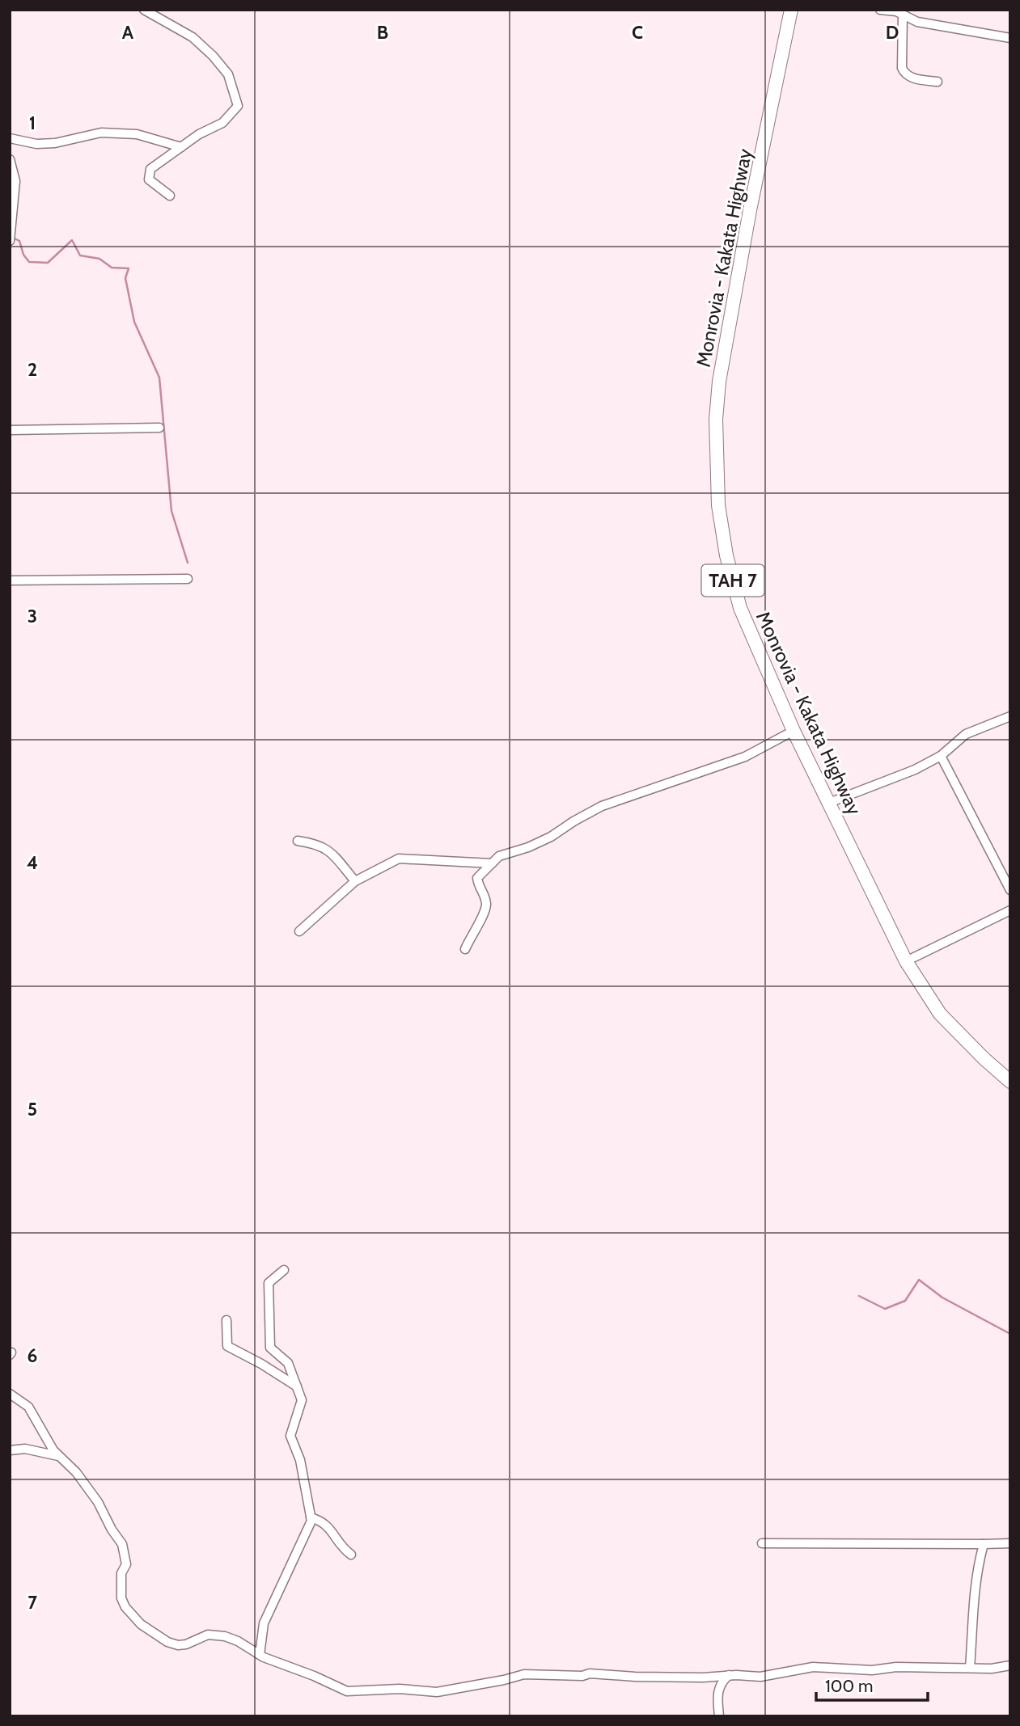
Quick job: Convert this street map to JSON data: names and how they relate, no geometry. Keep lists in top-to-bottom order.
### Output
{
  "streets": {
    "highway": ["Monrovia - Kakata Highway", "TAH 7"]
  },
  "scale_bar": "100 m",
  "grid": {
    "columns": [
      "A",
      "B",
      "C",
      "D"
    ],
    "rows": [
      "1",
      "2",
      "3",
      "4",
      "5",
      "6",
      "7"
    ]
  }
}
